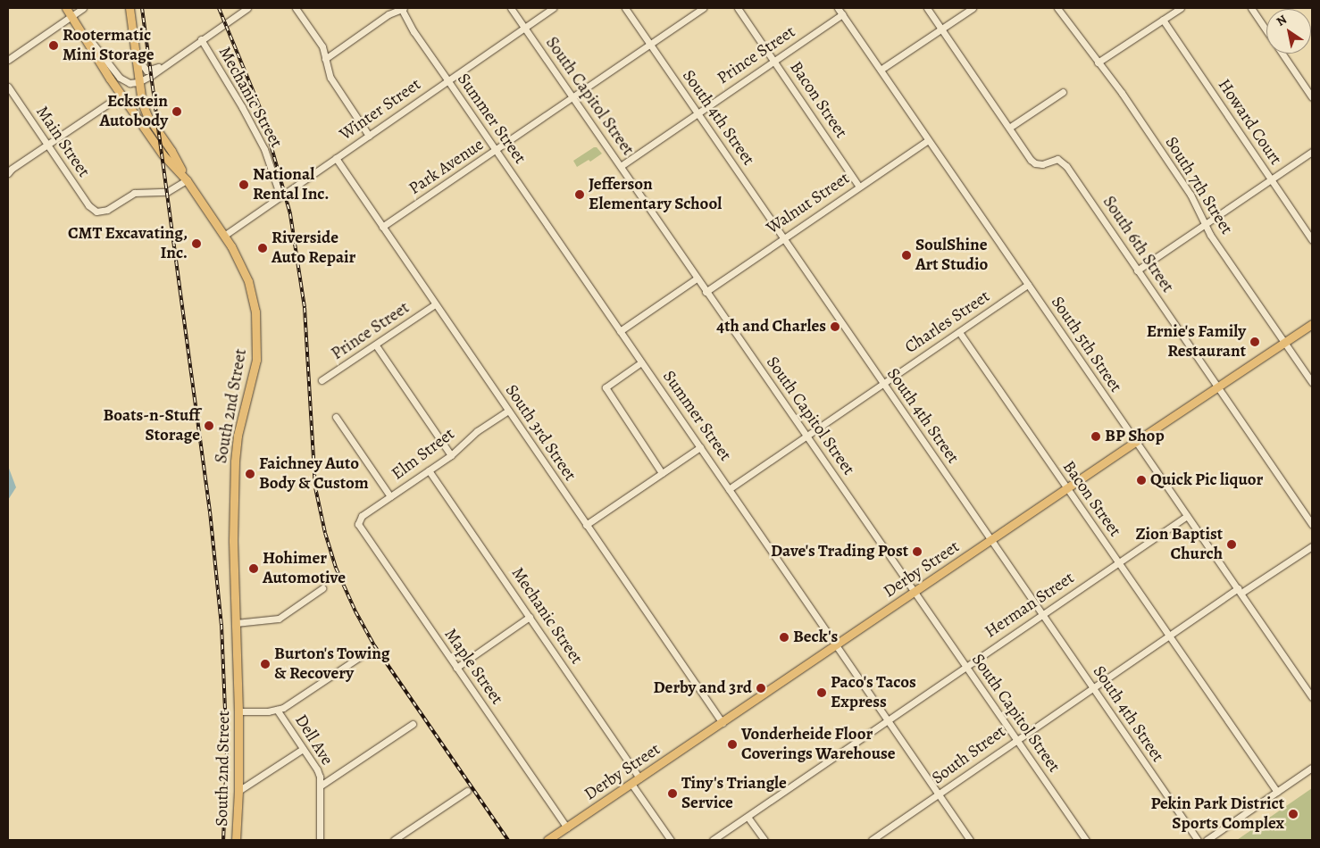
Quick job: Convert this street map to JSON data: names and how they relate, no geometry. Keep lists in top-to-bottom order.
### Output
{
  "streets": {
    "main road": ["South 2nd Street", "Derby Street"],
    "street": [
      "Prince Street",
      "South Capitol Street",
      "Mechanic Street",
      "Bacon Street",
      "Winter Street",
      "South 4th Street",
      "Summer Street",
      "Howard Court",
      "Main Street",
      "Park Avenue",
      "South 7th Street",
      "Walnut Street",
      "South 6th Street",
      "Charles Street",
      "South 5th Street",
      "South 3rd Street",
      "Elm Street",
      "Herman Street",
      "Maple Street",
      "Dell Ave",
      "South Street"
    ]
  },
  "crossings": [
    ["Prince Street", "South Capitol Street"],
    ["Prince Street", "Bacon Street"],
    ["Prince Street", "South 4th Street"],
    ["Prince Street", "South 5th Street"],
    ["Prince Street", "South 3rd Street"],
    ["South Capitol Street", "Winter Street"],
    ["South Capitol Street", "Park Avenue"],
    ["South Capitol Street", "Walnut Street"],
    ["South Capitol Street", "Charles Street"],
    ["South Capitol Street", "Derby Street"],
    ["South Capitol Street", "Herman Street"],
    ["South Capitol Street", "South Street"],
    ["Mechanic Street", "Winter Street"],
    ["Mechanic Street", "Elm Street"],
    ["Mechanic Street", "Derby Street"],
    ["Bacon Street", "Walnut Street"],
    ["Bacon Street", "Charles Street"],
    ["Bacon Street", "Derby Street"],
    ["Bacon Street", "Herman Street"],
    ["Bacon Street", "South Street"],
    ["Winter Street", "Summer Street"],
    ["Winter Street", "South 2nd Street"],
    ["Winter Street", "South 3rd Street"],
    ["South 4th Street", "Park Avenue"],
    ["South 4th Street", "Walnut Street"],
    ["South 4th Street", "Charles Street"],
    ["South 4th Street", "Derby Street"],
    ["South 4th Street", "Herman Street"],
    ["South 4th Street", "South Street"],
    ["Summer Street", "Park Avenue"],
    ["Summer Street", "Charles Street"],
    ["Summer Street", "Derby Street"],
    ["Summer Street", "Herman Street"],
    ["Summer Street", "South Street"],
    ["Main Street", "South 2nd Street"],
    ["Park Avenue", "South 3rd Street"],
    ["South 7th Street", "Derby Street"],
    ["Walnut Street", "South 5th Street"],
    ["South 6th Street", "Derby Street"],
    ["Charles Street", "South 5th Street"],
    ["South 5th Street", "Derby Street"],
    ["South 5th Street", "Herman Street"],
    ["South 5th Street", "South Street"],
    ["South 3rd Street", "Elm Street"],
    ["South 3rd Street", "Derby Street"],
    ["Elm Street", "Maple Street"],
    ["Derby Street", "Maple Street"]
  ],
  "places": [
    "Rootermatic Mini Storage",
    "Eckstein Autobody",
    "National Rental Inc.",
    "Jefferson Elementary School",
    "CMT Excavating, Inc.",
    "Riverside Auto Repair",
    "SoulShine Art Studio",
    "4th and Charles",
    "Ernie's Family Restaurant",
    "Boats-n-Stuff Storage",
    "BP Shop",
    "Faichney Auto Body & Custom",
    "Quick Pic liquor",
    "Zion Baptist Church",
    "Dave's Trading Post",
    "Hohimer Automotive",
    "Beck's",
    "Burton's Towing & Recovery",
    "Derby and 3rd",
    "Paco's Tacos Express",
    "Vonderheide Floor Coverings Warehouse",
    "Tiny's Triangle Service",
    "Pekin Park District Sports Complex"
  ],
  "north": "top left"
}
